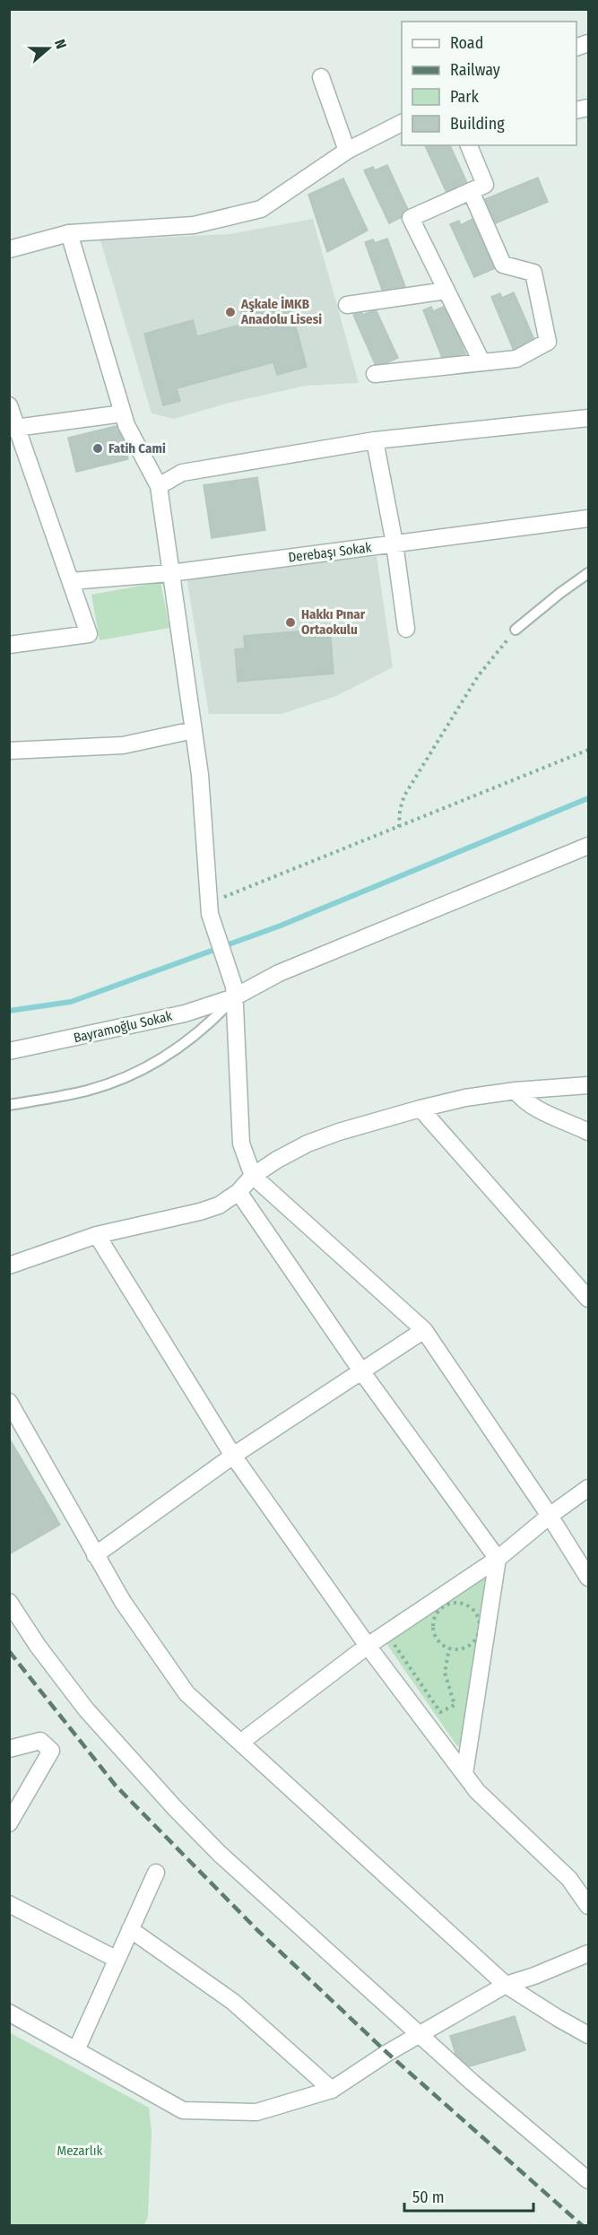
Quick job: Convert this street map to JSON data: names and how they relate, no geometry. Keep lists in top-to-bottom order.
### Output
{
  "streets": {
    "street": ["Derebaşı Sokak", "Bayramoğlu Sokak"]
  },
  "parks": ["Mezarlık"],
  "places": ["Aşkale İMKB Anadolu Lisesi", "Fatih Cami", "Hakkı Pınar Ortaokulu"],
  "legend": [
    "Road",
    "Railway",
    "Park",
    "Building"
  ],
  "scale_bar": "50 m",
  "north": "right"
}
